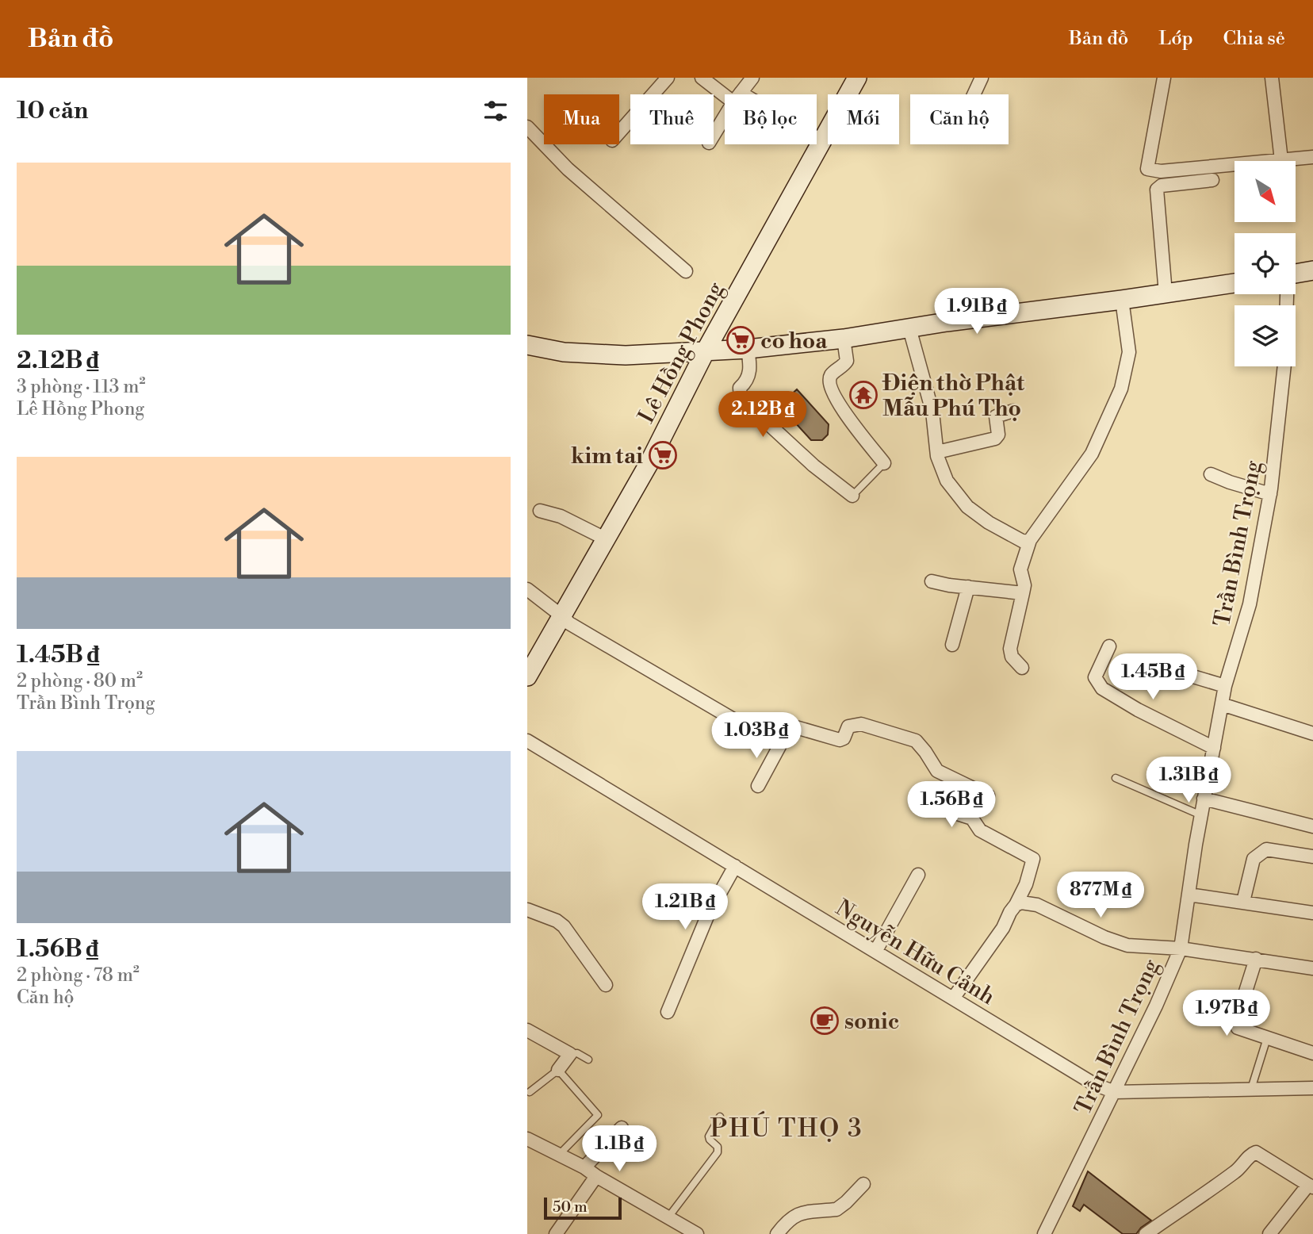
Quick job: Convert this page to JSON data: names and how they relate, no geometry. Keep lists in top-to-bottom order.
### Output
{
  "streets": {
    "main road": ["Lê Hồng Phong"],
    "street": ["Trần Bình Trọng", "Nguyễn Hữu Cảnh"]
  },
  "crossings": [
    ["Trần Bình Trọng", "Nguyễn Hữu Cảnh"]
  ],
  "districts": ["PHÚ THỌ 3"],
  "places": {
    "supermarket": ["co hoa", "kim tai"],
    "temple": ["Điện thờ Phật Mẫu Phú Thọ"],
    "cafe": ["sonic"]
  },
  "scale_bar": "50 m",
  "north": "bottom right",
  "page": {
    "header": "Bản đồ",
    "nav": ["Bản đồ", "Lớp", "Chia sẻ"],
    "heading": "10 căn",
    "chip": [
      "Mua",
      "Thuê",
      "Bộ lọc",
      "Mới",
      "Căn hộ"
    ],
    "list": [
      {
        "name": "2.12B ₫",
        "note": "3 phòng · 113 m² · Lê Hồng Phong"
      },
      {
        "name": "1.45B ₫",
        "note": "2 phòng · 80 m² · Trần Bình Trọng"
      },
      {
        "name": "1.56B ₫",
        "note": "2 phòng · 78 m² · Căn hộ"
      }
    ],
    "price": [
      "1.91B ₫",
      "2.12B ₫",
      "1.45B ₫",
      "1.03B ₫",
      "1.31B ₫",
      "1.56B ₫",
      "877M ₫",
      "1.21B ₫",
      "1.97B ₫",
      "1.1B ₫"
    ],
    "scale": "50 m"
  }
}
